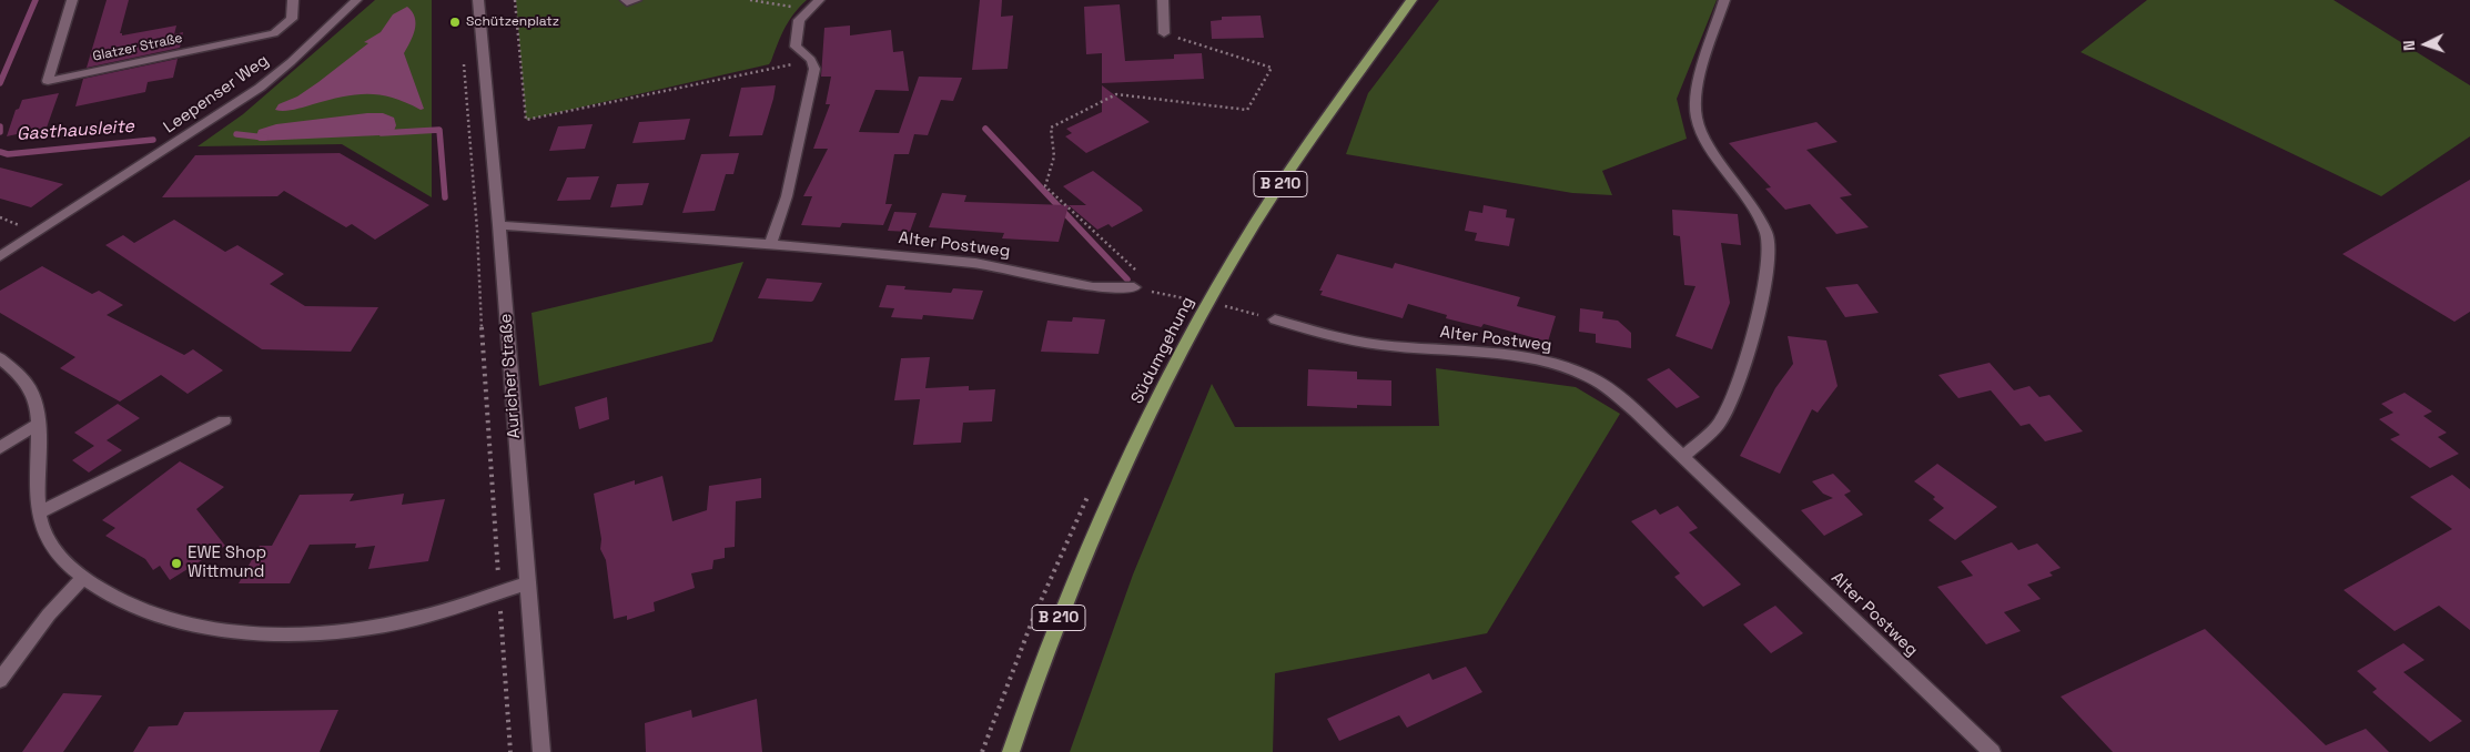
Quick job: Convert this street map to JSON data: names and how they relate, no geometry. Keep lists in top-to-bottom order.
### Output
{
  "streets": {
    "main road": ["B 210", "Südumgehung"],
    "street": [
      "Glatzer Straße",
      "Leepenser Weg",
      "Alter Postweg",
      "Auricher Straße"
    ]
  },
  "crossings": [
    ["Alter Postweg", "Auricher Straße"]
  ],
  "water": ["Gasthausleite"],
  "places": ["Schützenplatz", "EWE Shop Wittmund"],
  "north": "left"
}
